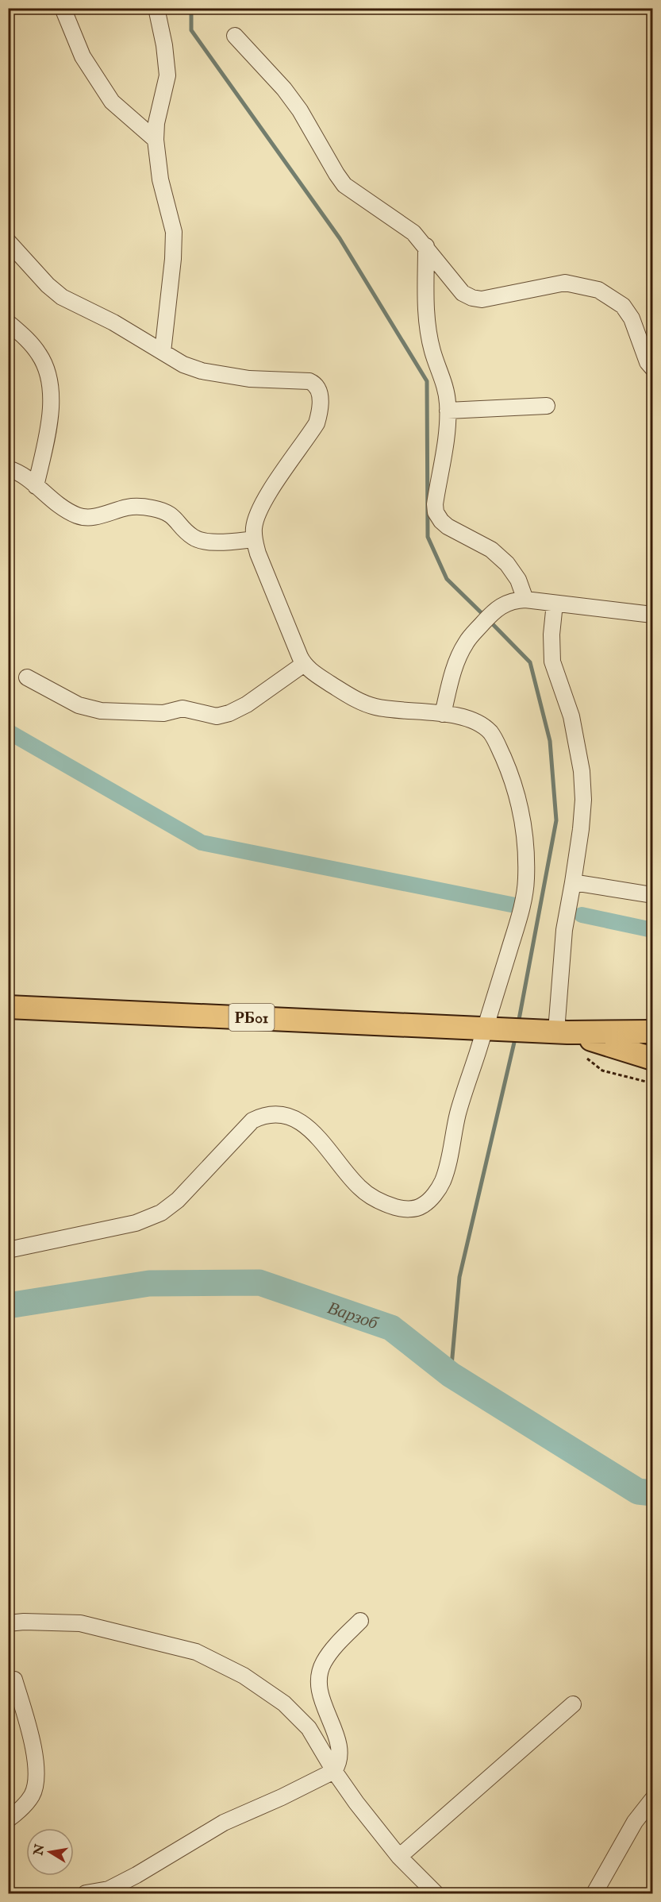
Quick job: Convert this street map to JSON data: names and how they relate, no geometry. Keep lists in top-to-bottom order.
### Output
{
  "streets": {
    "highway": ["РБ01"]
  },
  "water": ["Варзоб"],
  "north": "left"
}
